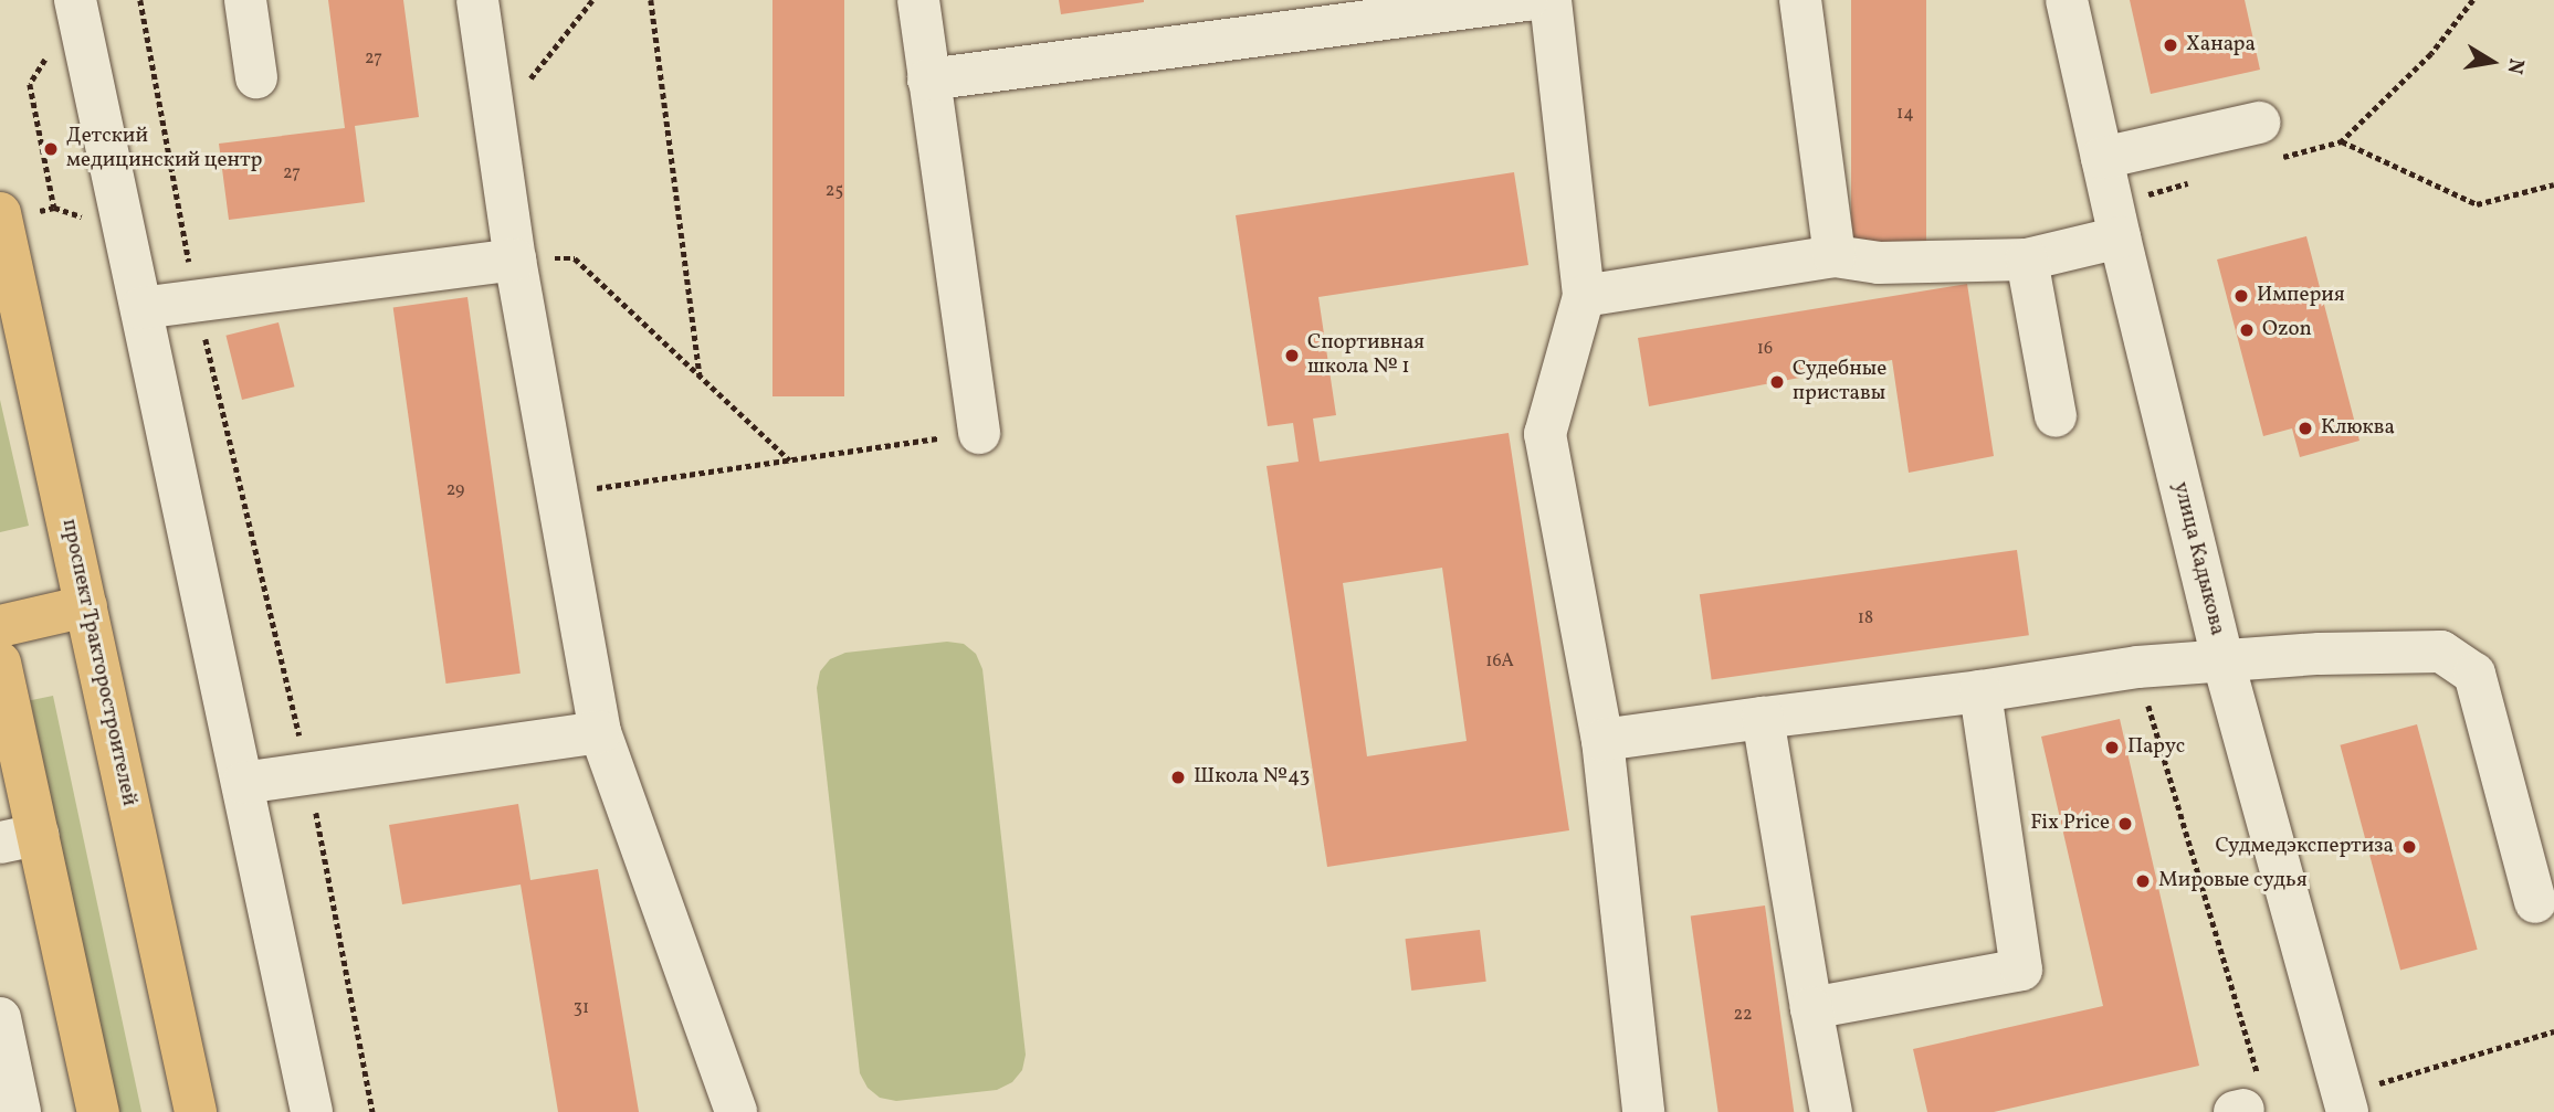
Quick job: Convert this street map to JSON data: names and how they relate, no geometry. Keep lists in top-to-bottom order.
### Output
{
  "streets": {
    "main road": ["проспект Тракторостроителей"],
    "street": ["улица Кадыкова"]
  },
  "places": [
    "Ханара",
    "Детский медицинский центр",
    "Империя",
    "Ozon",
    "Спортивная школа № 1",
    "Судебные приставы",
    "Клюква",
    "Парус",
    "Школа №43",
    "Fix Price",
    "Судмедэкспертиза",
    "Мировые судья"
  ],
  "house_numbers": [
    "27",
    "14",
    "27",
    "25",
    "16",
    "29",
    "18",
    "16А",
    "31",
    "22"
  ],
  "north": "right"
}
